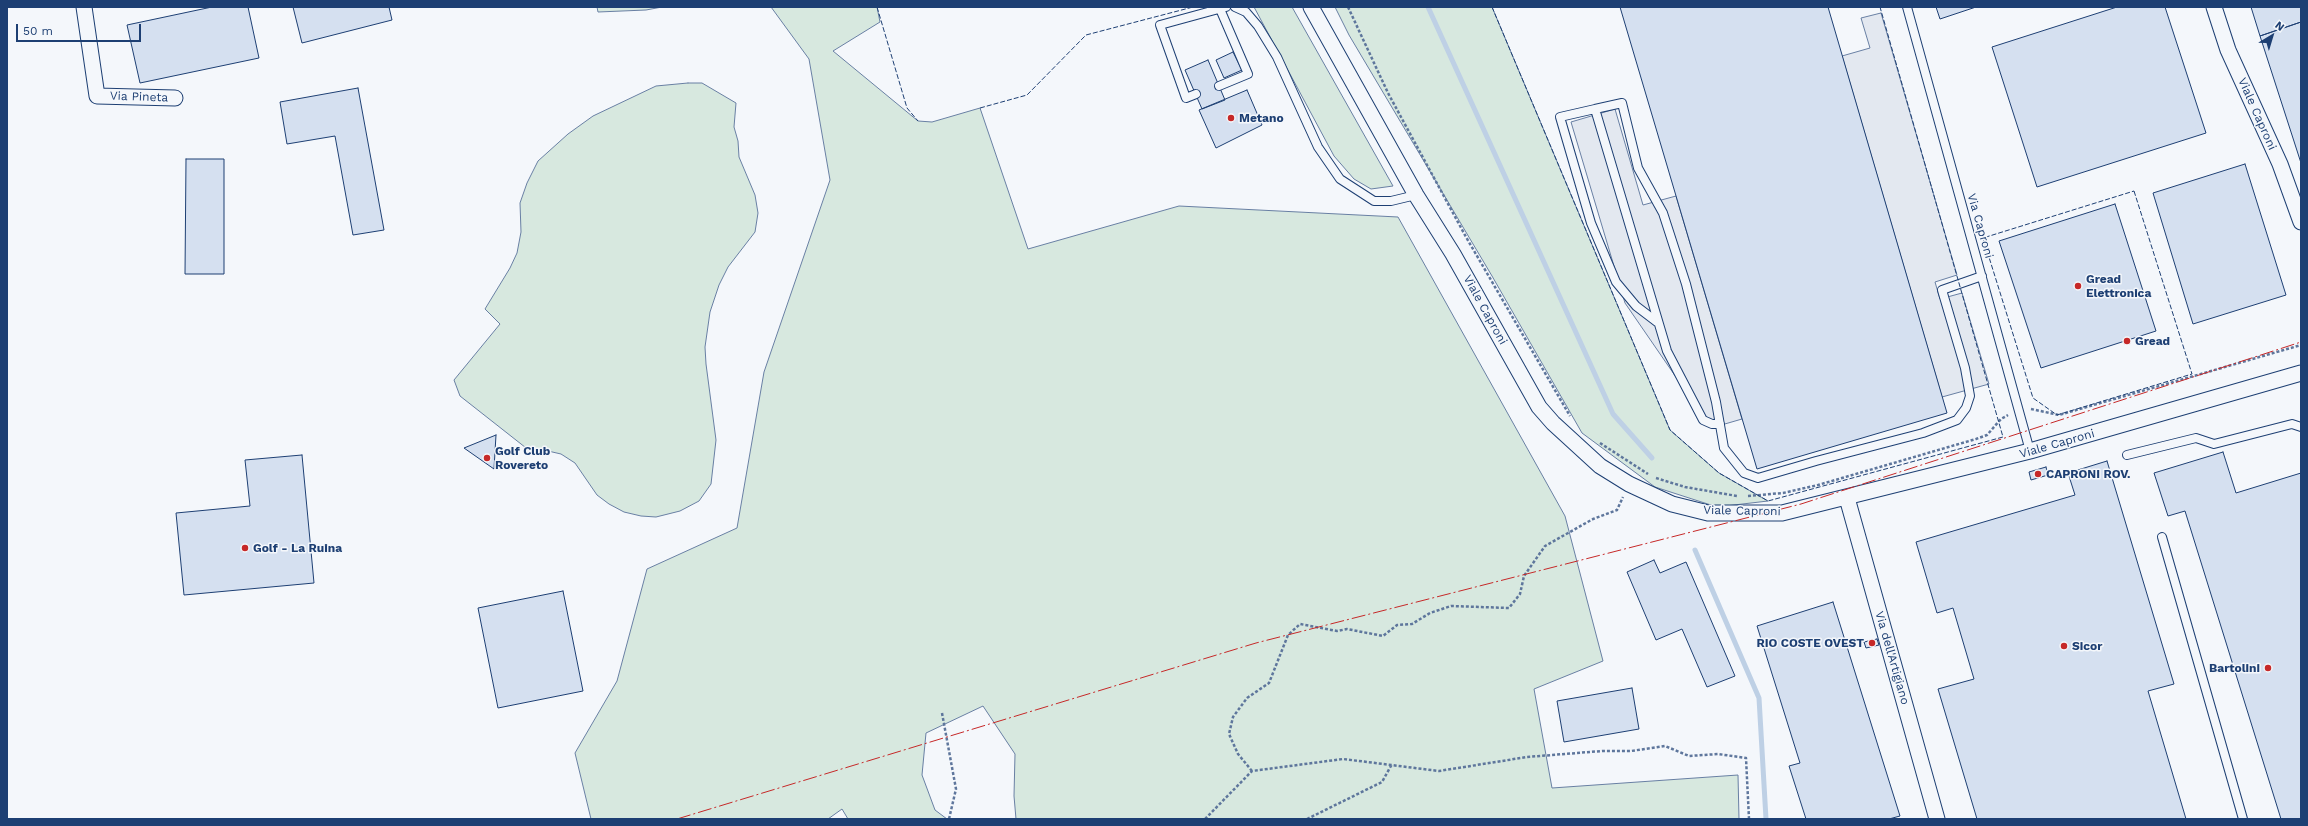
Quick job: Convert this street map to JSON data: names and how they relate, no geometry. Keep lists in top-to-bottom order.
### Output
{
  "streets": {
    "street": ["Via Pineta", "Viale Caproni", "Via dell'Artigiano"],
    "lane": ["Via Caproni"]
  },
  "crossings": [
    ["Viale Caproni", "Via Caproni"],
    ["Viale Caproni", "Via dell'Artigiano"]
  ],
  "places": [
    "Metano",
    "Gread Elettronica",
    "Gread",
    "Golf Club Rovereto",
    "CAPRONI ROV.",
    "Golf - La Ruina",
    "RIO COSTE OVEST",
    "Sicor",
    "Bartolini"
  ],
  "scale_bar": "50 m",
  "north": "top right"
}
